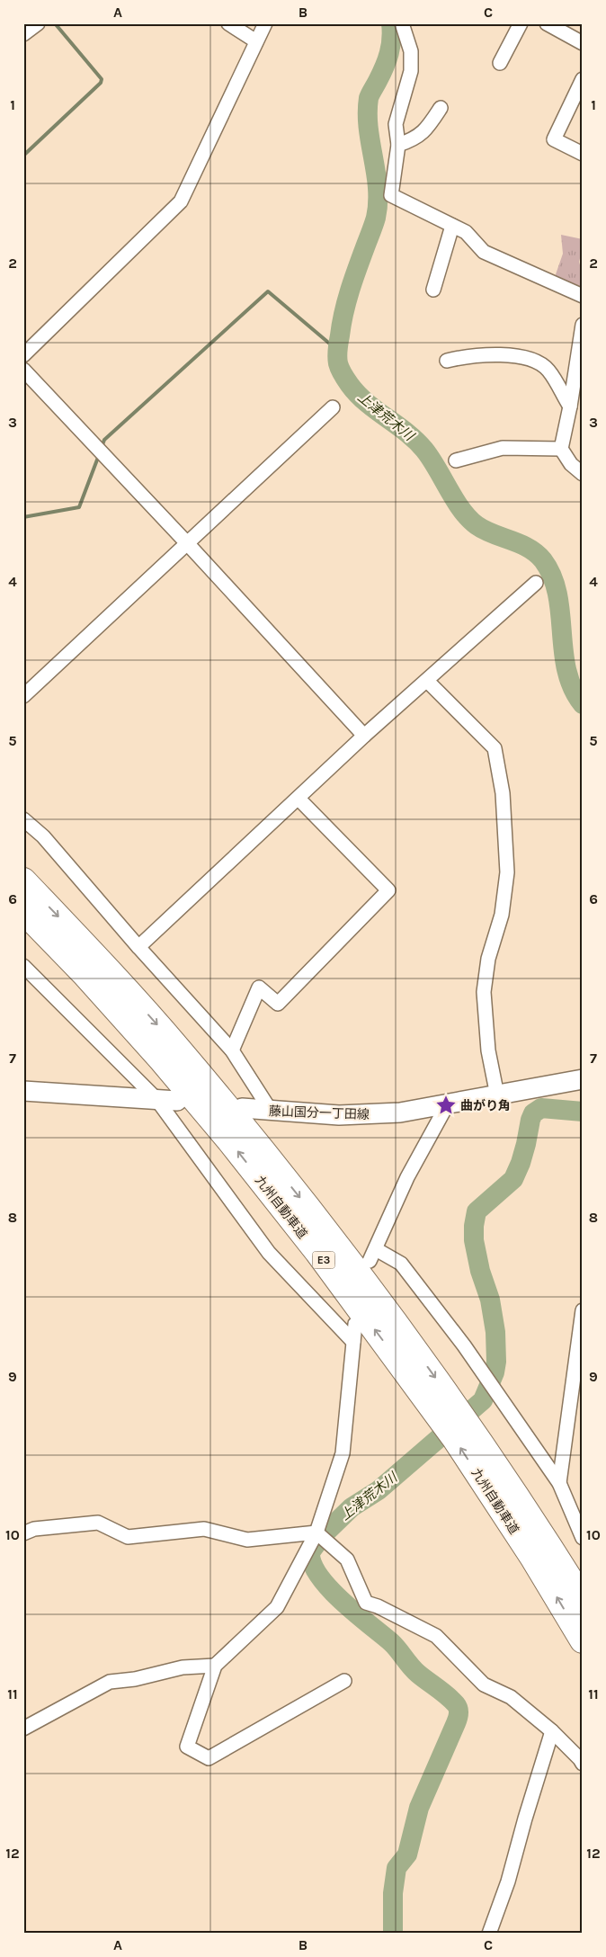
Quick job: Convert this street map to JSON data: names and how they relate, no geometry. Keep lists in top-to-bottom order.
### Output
{
  "streets": {
    "highway": ["九州自動車道", "E3"],
    "main road": ["藤山国分一丁田線"]
  },
  "water": ["上津荒木川"],
  "places": {
    "place": ["曲がり角"]
  },
  "grid": {
    "columns": ["A", "B", "C"],
    "rows": [
      "1",
      "2",
      "3",
      "4",
      "5",
      "6",
      "7",
      "8",
      "9",
      "10",
      "11",
      "12"
    ]
  }
}
